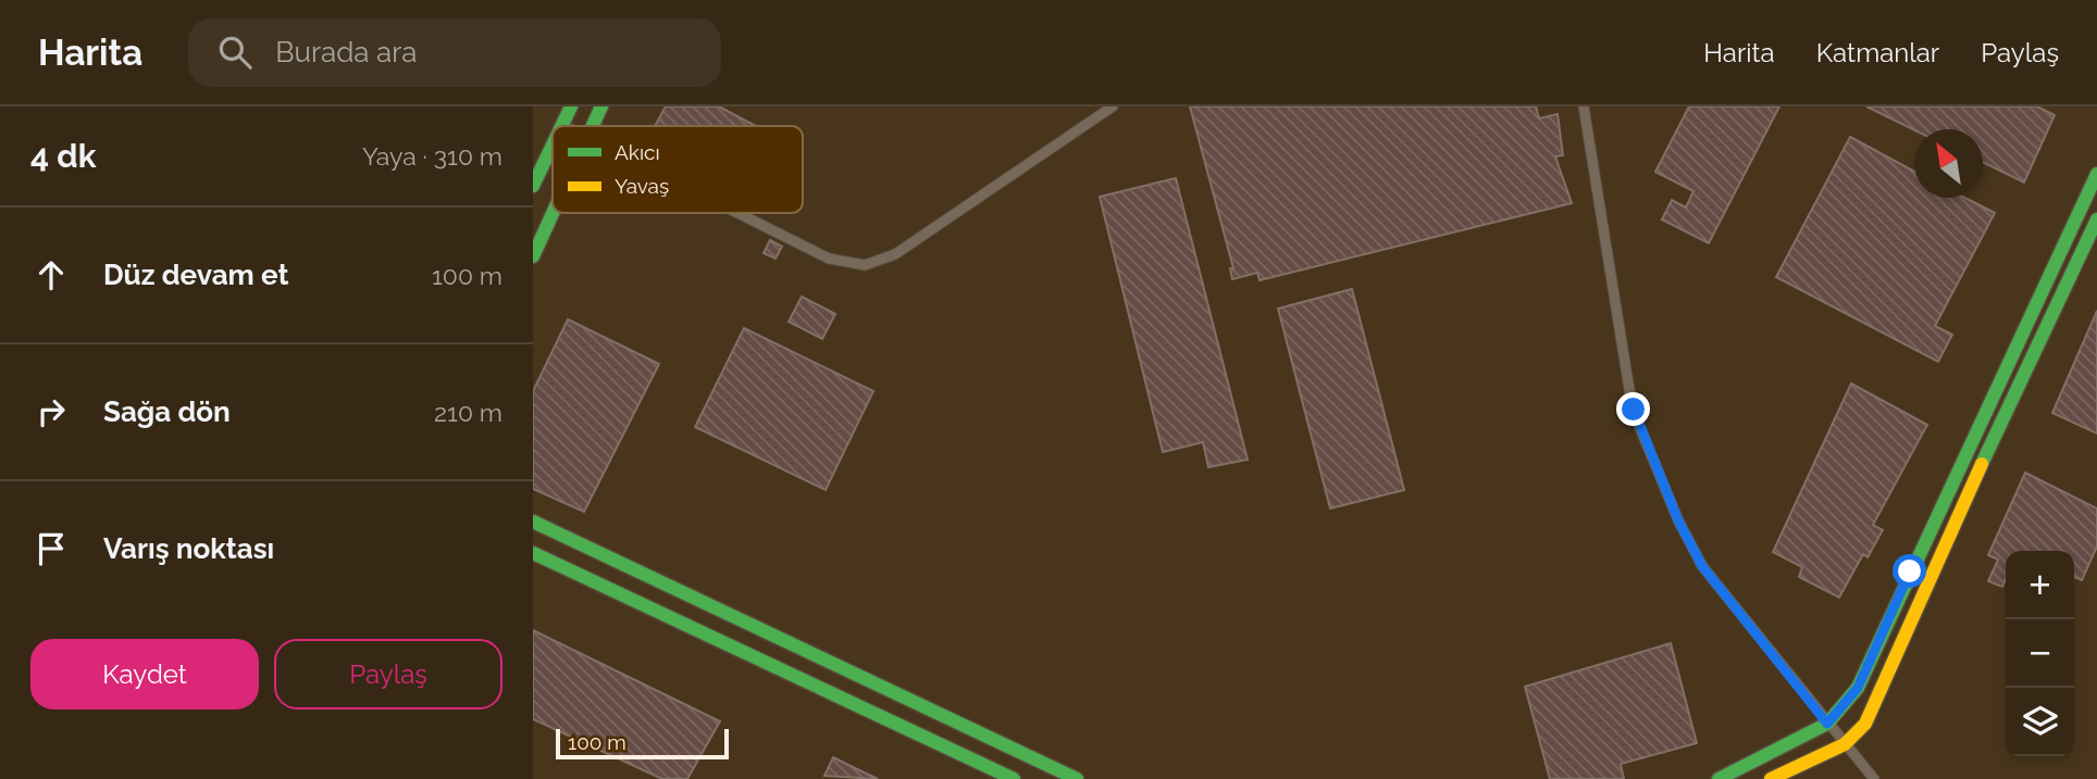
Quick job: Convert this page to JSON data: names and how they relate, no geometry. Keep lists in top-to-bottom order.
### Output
{
  "legend": ["Akıcı", "Yavaş"],
  "scale_bar": "100 m",
  "north": "top left",
  "page": {
    "header": "Harita",
    "search": "Burada ara",
    "nav": ["Harita", "Katmanlar", "Paylaş"],
    "heading": ["4 dk", "Yaya · 310 m"],
    "list": [
      ["Düz devam et", "100 m"],
      ["Sağa dön", "210 m"],
      "Varış noktası"
    ],
    "map_buttons": ["+", "−"],
    "buttons": ["Kaydet", "Paylaş"],
    "scale": "100 m"
  }
}
